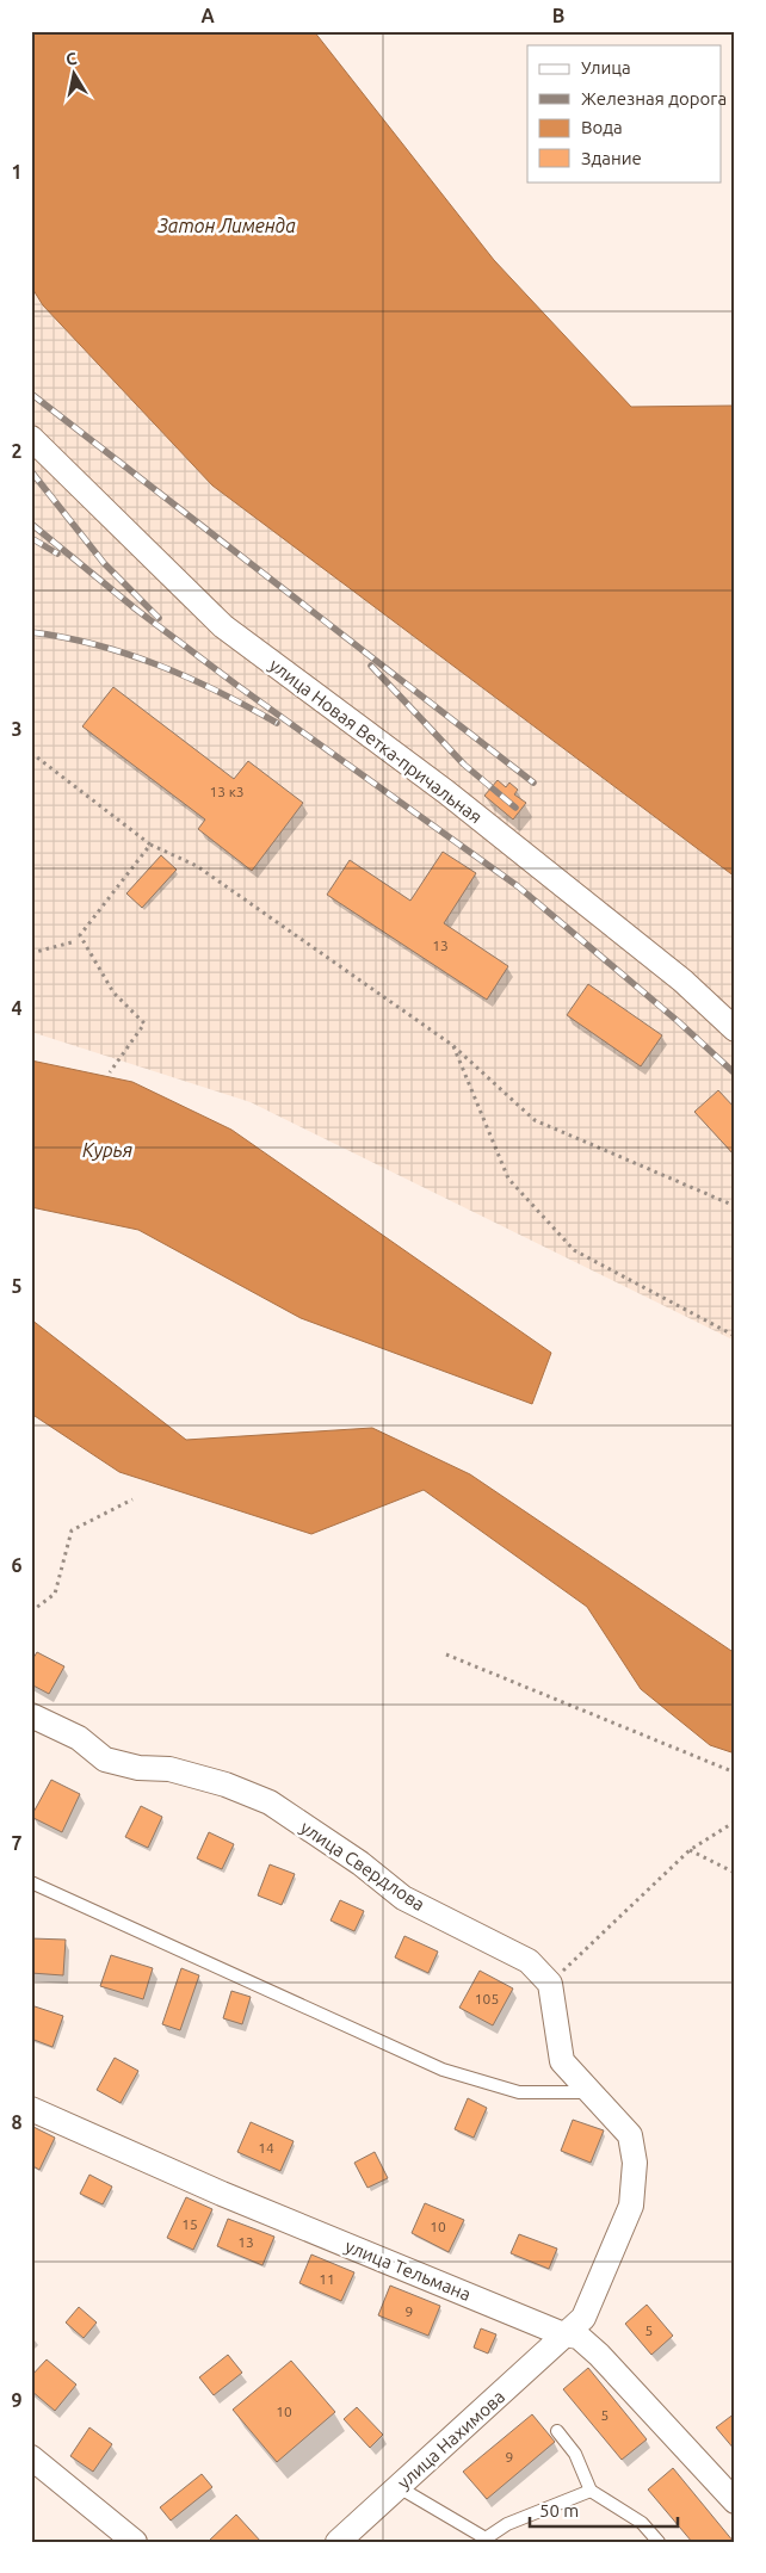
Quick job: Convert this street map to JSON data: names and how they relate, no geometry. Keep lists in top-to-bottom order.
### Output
{
  "streets": {
    "street": [
      "улица Новая Ветка-причальная",
      "улица Свердлова",
      "улица Тельмана",
      "улица Нахимова"
    ]
  },
  "crossings": [
    ["улица Тельмана", "улица Нахимова"]
  ],
  "water": ["Затон Лименда", "Курья"],
  "house_numbers": [
    "13 к3",
    "13",
    "105",
    "14",
    "15",
    "10",
    "13",
    "11",
    "9",
    "5",
    "10",
    "5",
    "9"
  ],
  "legend": [
    "Улица",
    "Железная дорога",
    "Вода",
    "Здание"
  ],
  "scale_bar": "50 m",
  "north": "top",
  "grid": {
    "columns": ["A", "B"],
    "rows": [
      "1",
      "2",
      "3",
      "4",
      "5",
      "6",
      "7",
      "8",
      "9"
    ]
  }
}
